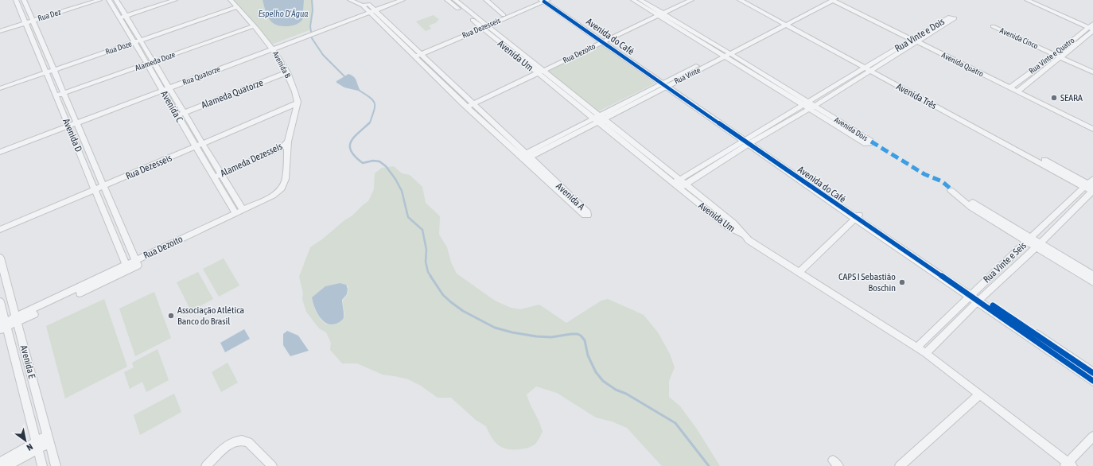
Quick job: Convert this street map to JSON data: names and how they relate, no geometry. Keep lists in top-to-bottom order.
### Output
{
  "streets": {
    "main road": ["Avenida do Café"],
    "street": [
      "Rua Dez",
      "Rua Dezesseis",
      "Rua Vinte e Dois",
      "Avenida Cinco",
      "Rua Doze",
      "Rua Dezoito",
      "Avenida Um",
      "Rua Vinte e Quatro",
      "Alameda Doze",
      "Avenida B",
      "Avenida Quatro",
      "Rua Quatorze",
      "Rua Vinte",
      "Alameda Quatorze",
      "Avenida Três",
      "Avenida C",
      "Avenida Dois",
      "Avenida D",
      "Alameda Dezesseis",
      "Avenida A",
      "Rua Vinte e Seis",
      "Avenida E"
    ]
  },
  "crossings": [
    ["Rua Dez", "Avenida D"],
    ["Rua Dezesseis", "Avenida do Café"],
    ["Rua Dezesseis", "Avenida Um"],
    ["Rua Dezesseis", "Avenida B"],
    ["Rua Dezesseis", "Avenida C"],
    ["Rua Dezesseis", "Avenida D"],
    ["Rua Dezesseis", "Avenida A"],
    ["Rua Vinte e Dois", "Avenida do Café"],
    ["Rua Vinte e Dois", "Avenida Um"],
    ["Rua Vinte e Dois", "Avenida Quatro"],
    ["Rua Vinte e Dois", "Avenida Três"],
    ["Rua Vinte e Dois", "Avenida Dois"],
    ["Avenida do Café", "Rua Dezoito"],
    ["Avenida do Café", "Rua Vinte"],
    ["Avenida do Café", "Rua Vinte e Seis"],
    ["Avenida Cinco", "Rua Vinte e Quatro"],
    ["Rua Doze", "Avenida B"],
    ["Rua Doze", "Avenida C"],
    ["Rua Doze", "Avenida D"],
    ["Rua Dezoito", "Avenida Um"],
    ["Rua Dezoito", "Avenida C"],
    ["Rua Dezoito", "Avenida Dois"],
    ["Rua Dezoito", "Avenida D"],
    ["Rua Dezoito", "Alameda Dezesseis"],
    ["Rua Dezoito", "Avenida A"],
    ["Rua Dezoito", "Avenida E"],
    ["Avenida Um", "Rua Vinte"],
    ["Avenida Um", "Rua Vinte e Seis"],
    ["Rua Vinte e Quatro", "Avenida Quatro"],
    ["Alameda Doze", "Avenida B"],
    ["Alameda Doze", "Avenida C"],
    ["Alameda Doze", "Avenida D"],
    ["Avenida B", "Rua Quatorze"],
    ["Avenida B", "Alameda Quatorze"],
    ["Avenida Quatro", "Rua Vinte"],
    ["Rua Quatorze", "Avenida C"],
    ["Rua Quatorze", "Avenida D"],
    ["Rua Quatorze", "Avenida A"],
    ["Rua Vinte", "Avenida Três"],
    ["Rua Vinte", "Avenida Dois"],
    ["Rua Vinte", "Avenida A"],
    ["Alameda Quatorze", "Avenida C"],
    ["Avenida Três", "Rua Vinte e Seis"],
    ["Avenida C", "Alameda Dezesseis"]
  ],
  "water": ["Espelho D'Água"],
  "places": ["SEARA", "CAPS I Sebastião Boschin", "Associação Atlética Banco do Brasil"],
  "north": "bottom right"
}
